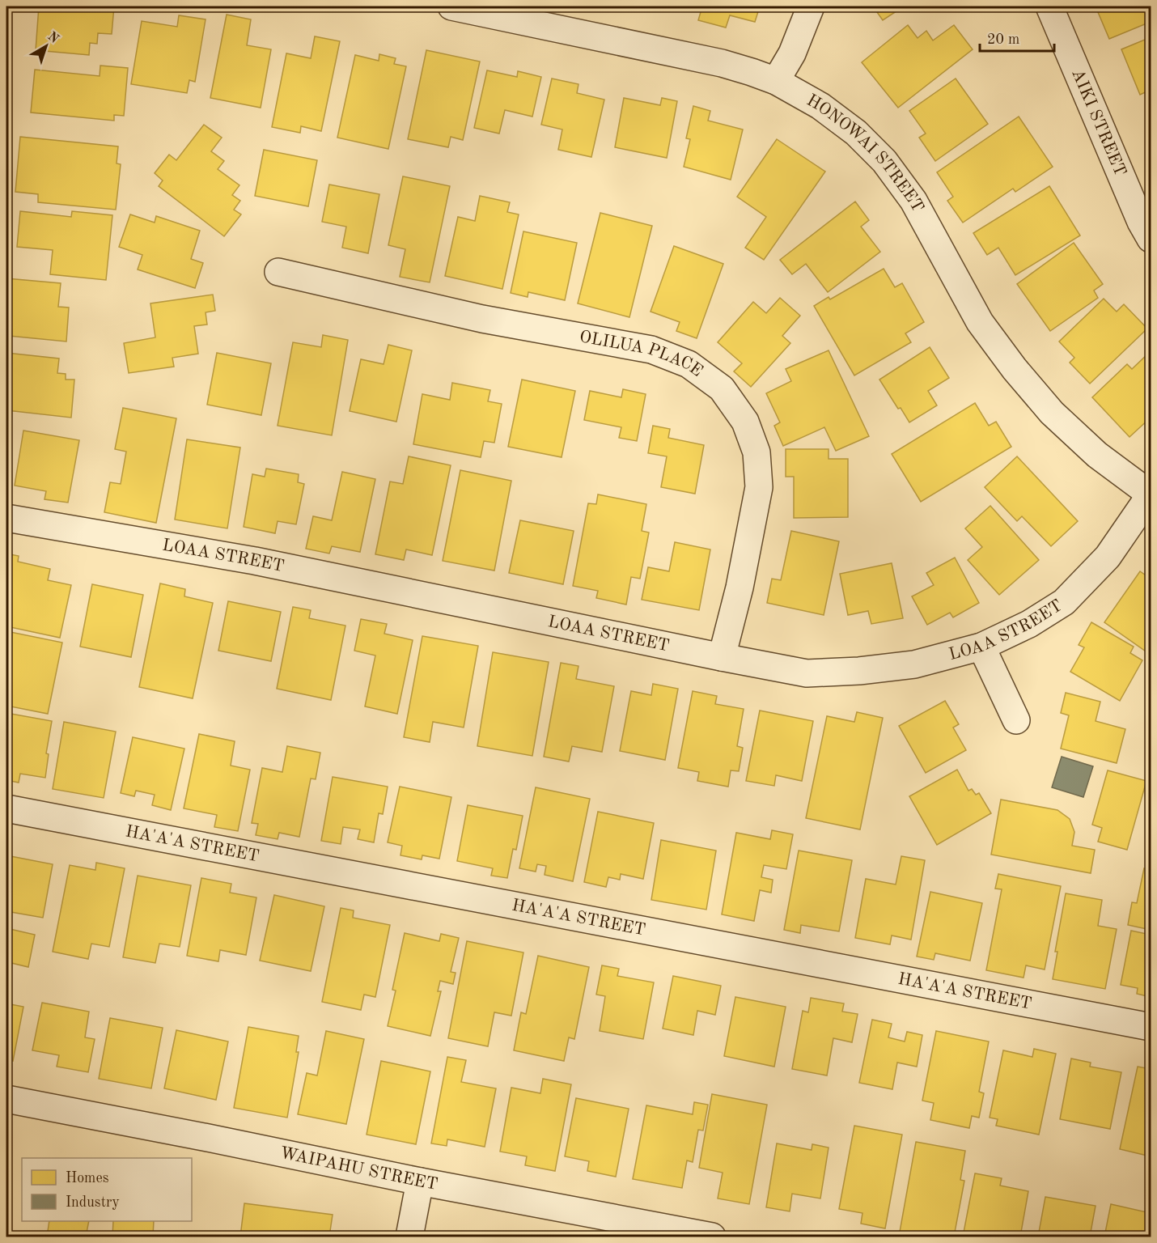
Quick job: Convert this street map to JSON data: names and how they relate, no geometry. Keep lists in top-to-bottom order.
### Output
{
  "streets": {
    "street": [
      "AIKI STREET",
      "HONOWAI STREET",
      "OLILUA PLACE",
      "LOAA STREET",
      "HA'A'A STREET",
      "WAIPAHU STREET"
    ]
  },
  "crossings": [
    ["HONOWAI STREET", "LOAA STREET"],
    ["OLILUA PLACE", "LOAA STREET"]
  ],
  "legend": ["Homes", "Industry"],
  "scale_bar": "20 m",
  "north": "top right"
}
